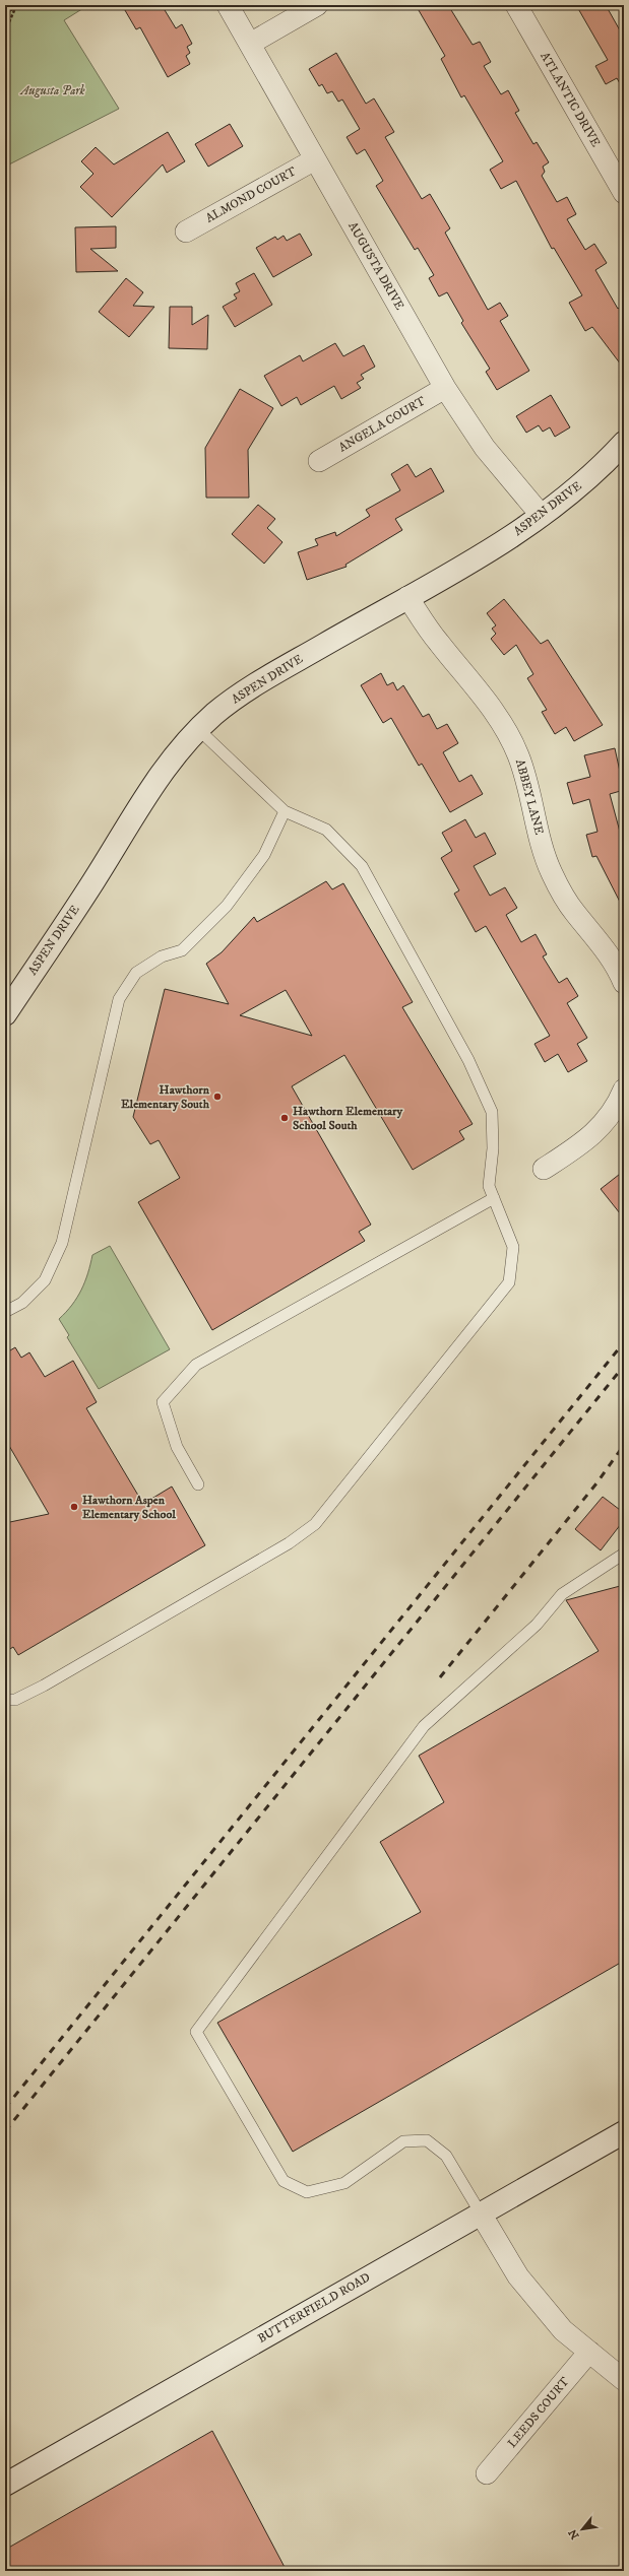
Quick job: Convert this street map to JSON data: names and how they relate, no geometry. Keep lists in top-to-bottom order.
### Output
{
  "streets": {
    "street": [
      "ATLANTIC DRIVE",
      "ALMOND COURT",
      "AUGUSTA DRIVE",
      "ANGELA COURT",
      "ASPEN DRIVE",
      "ABBEY LANE",
      "BUTTERFIELD ROAD",
      "LEEDS COURT"
    ]
  },
  "crossings": [
    ["ALMOND COURT", "AUGUSTA DRIVE"],
    ["AUGUSTA DRIVE", "ANGELA COURT"],
    ["AUGUSTA DRIVE", "ASPEN DRIVE"],
    ["ASPEN DRIVE", "ABBEY LANE"]
  ],
  "parks": ["Augusta Park"],
  "places": ["Hawthorn Elementary South", "Hawthorn Elementary School South", "Hawthorn Aspen Elementary School"],
  "north": "bottom left"
}
